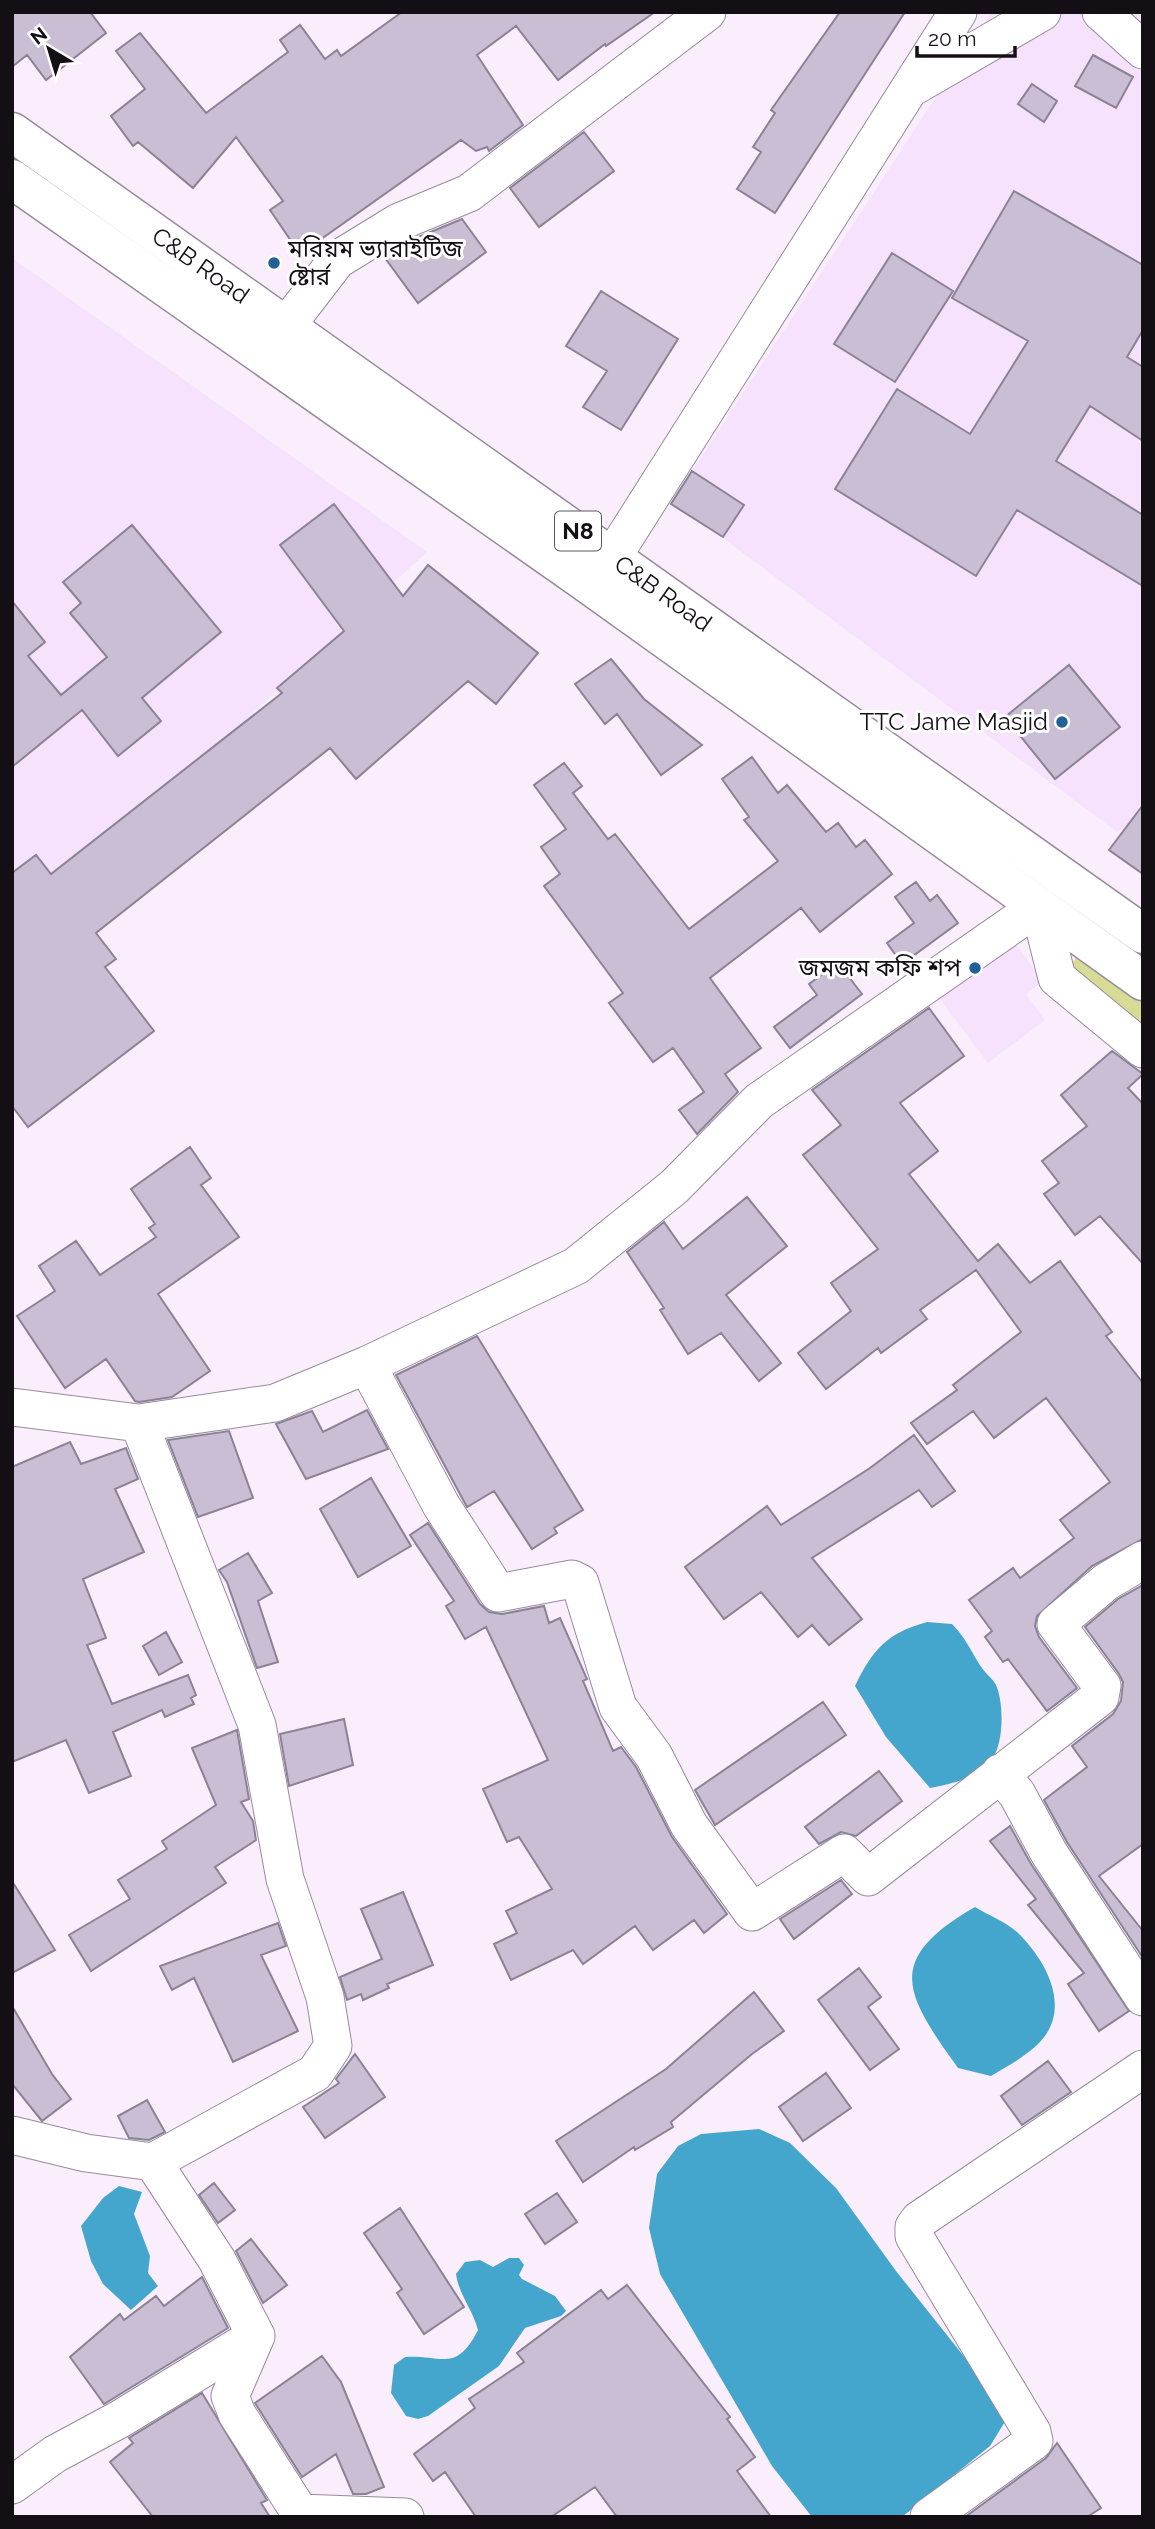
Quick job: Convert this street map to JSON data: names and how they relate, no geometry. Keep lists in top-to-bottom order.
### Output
{
  "streets": {
    "highway": ["C&B Road", "N8"]
  },
  "places": ["মরিয়ম ভ্যারাইটিজ ষ্টোর্র", "TTC Jame Masjid", "জমজম কফি শপ"],
  "scale_bar": "20 m",
  "north": "top left"
}
